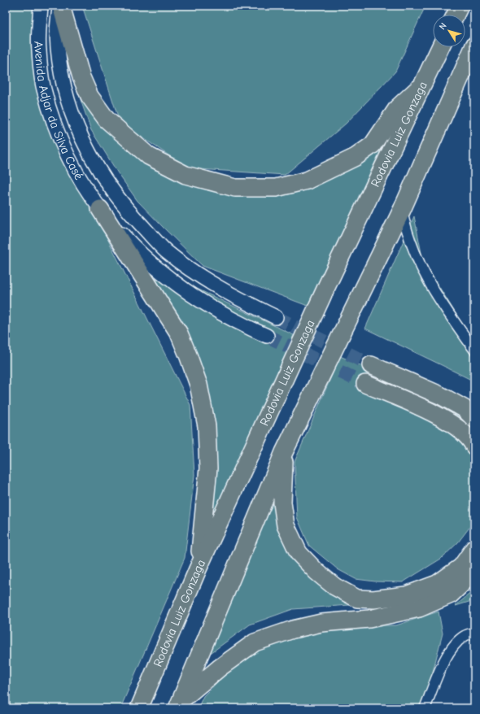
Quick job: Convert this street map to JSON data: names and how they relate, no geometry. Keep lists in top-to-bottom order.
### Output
{
  "streets": {
    "highway": ["Rodovia Luiz Gonzaga"],
    "main road": ["Avenida Adjar da Silva Casé"]
  },
  "north": "top left"
}
